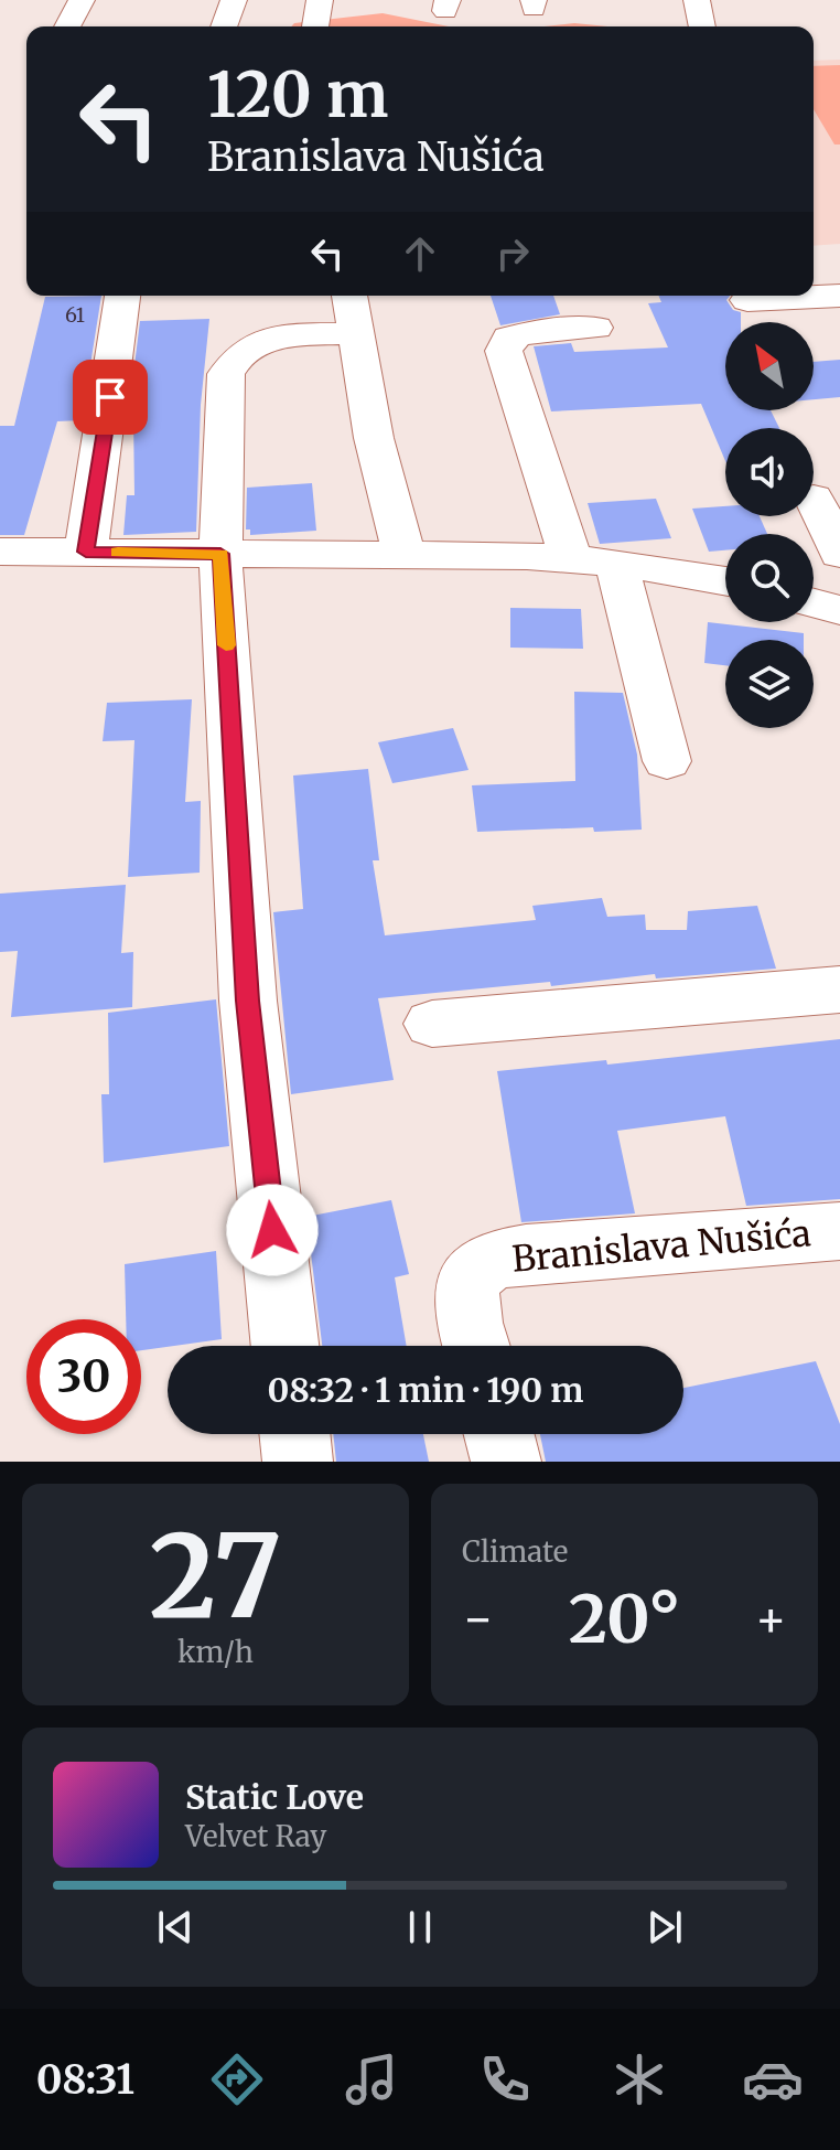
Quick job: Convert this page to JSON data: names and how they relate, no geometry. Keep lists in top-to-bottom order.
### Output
{
  "streets": {
    "street": ["Branislava Nušića"]
  },
  "house_numbers": ["61"],
  "north": "top left",
  "page": {
    "turn": ["120 m", "Branislava Nušića"],
    "limit": "30",
    "trip": "08:32 · 1 min · 190 m",
    "tile": [
      ["27", "km/h"],
      "Climate"
    ],
    "heat": ["−", "20°", "+"],
    "song": ["Static Love", "Velvet Ray"],
    "tabs": "08:31"
  }
}
